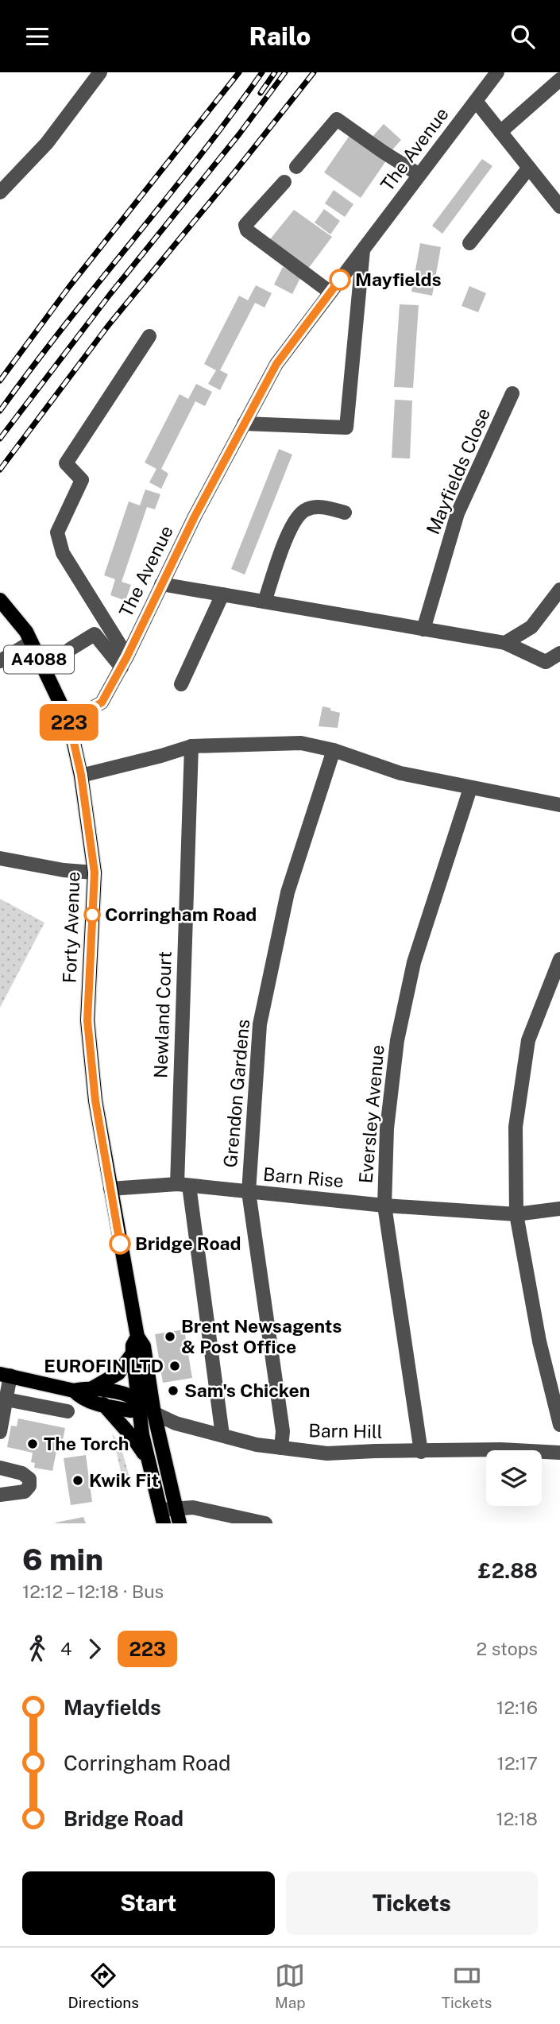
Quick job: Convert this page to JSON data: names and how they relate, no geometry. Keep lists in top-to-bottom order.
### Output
{
  "streets": {
    "main road": ["A4088", "Forty Avenue"],
    "street": [
      "The Avenue",
      "Mayfields Close",
      "Newland Court",
      "Grendon Gardens",
      "Eversley Avenue",
      "Barn Rise",
      "Barn Hill"
    ]
  },
  "crossings": [
    ["The Avenue", "Forty Avenue"],
    ["A4088", "Forty Avenue"],
    ["A4088", "Barn Hill"],
    ["Forty Avenue", "Barn Rise"],
    ["Forty Avenue", "Barn Hill"],
    ["Newland Court", "Barn Rise"],
    ["Newland Court", "Barn Hill"],
    ["Grendon Gardens", "Barn Rise"],
    ["Grendon Gardens", "Barn Hill"],
    ["Eversley Avenue", "Barn Rise"],
    ["Eversley Avenue", "Barn Hill"]
  ],
  "places": [
    "Mayfields",
    "Corringham Road",
    "Bridge Road",
    "Brent Newsagents & Post Office",
    "EUROFIN LTD",
    "Sam's Chicken",
    "The Torch",
    "Kwik Fit"
  ],
  "lines": ["bus line 223"],
  "page": {
    "header": "Railo",
    "on_map": "223",
    "heading": ["6 min", "12:12 – 12:18 · Bus", "£2.88"],
    "legs": ["4", "223", "2 stops"],
    "list": [
      {
        "name": "Mayfields",
        "value": "12:16"
      },
      {
        "name": "Corringham Road",
        "value": "12:17"
      },
      {
        "name": "Bridge Road",
        "value": "12:18"
      }
    ],
    "buttons": ["Start", "Tickets"],
    "tabs": ["Directions", "Map", "Tickets"]
  }
}
